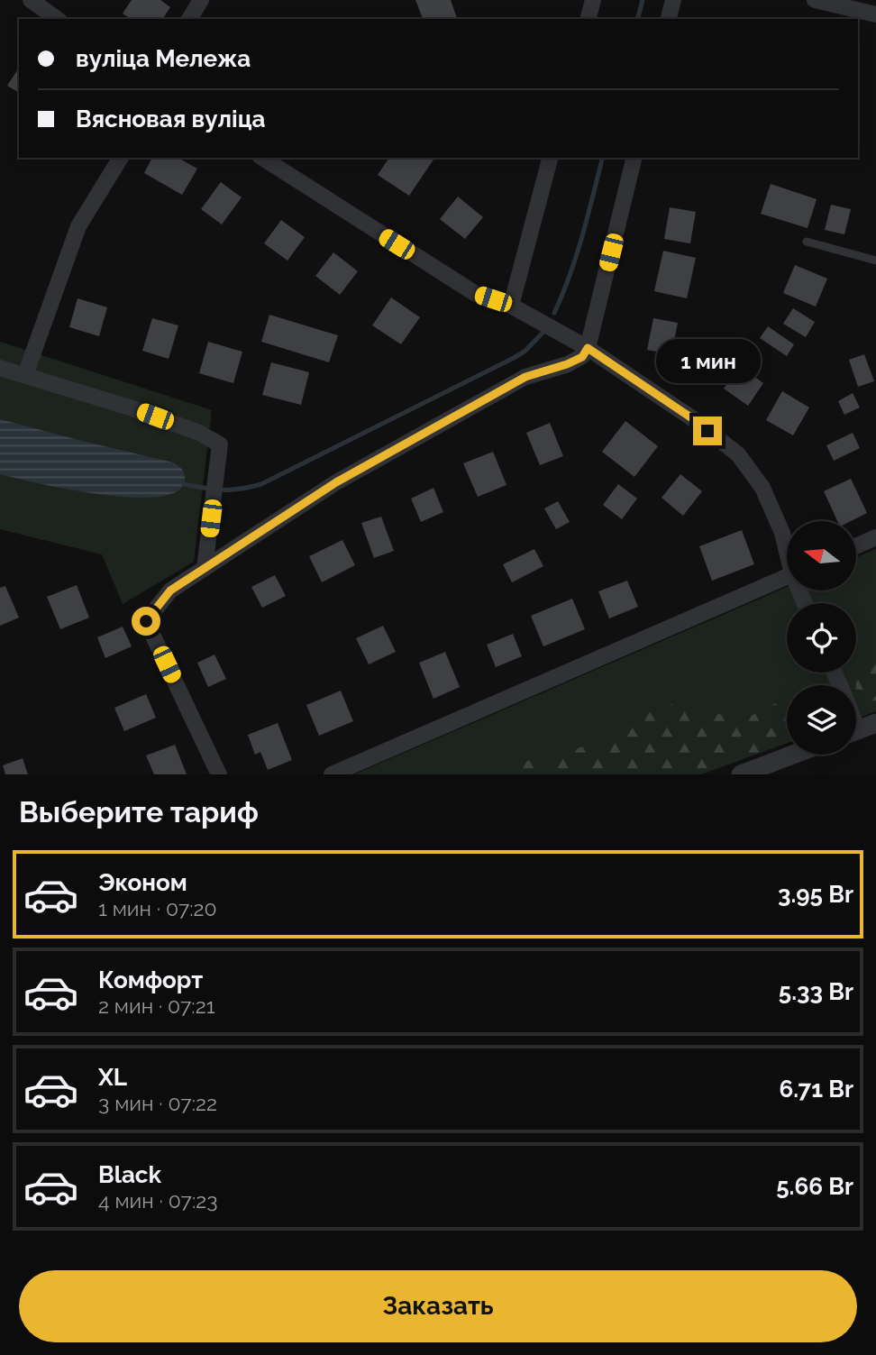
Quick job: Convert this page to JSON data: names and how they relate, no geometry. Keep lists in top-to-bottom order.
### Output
{
  "north": "left",
  "page": {
    "banner": ["вуліца Мележа", "Вясновая вуліца"],
    "bubble": "1 мин",
    "heading": "Выберите тариф",
    "list": [
      {
        "name": "Эконом",
        "note": "1 мин · 07:20",
        "value": "3.95 Br"
      },
      {
        "name": "Комфорт",
        "note": "2 мин · 07:21",
        "value": "5.33 Br"
      },
      {
        "name": "XL",
        "note": "3 мин · 07:22",
        "value": "6.71 Br"
      },
      {
        "name": "Black",
        "note": "4 мин · 07:23",
        "value": "5.66 Br"
      }
    ],
    "buttons": "Заказать"
  }
}
